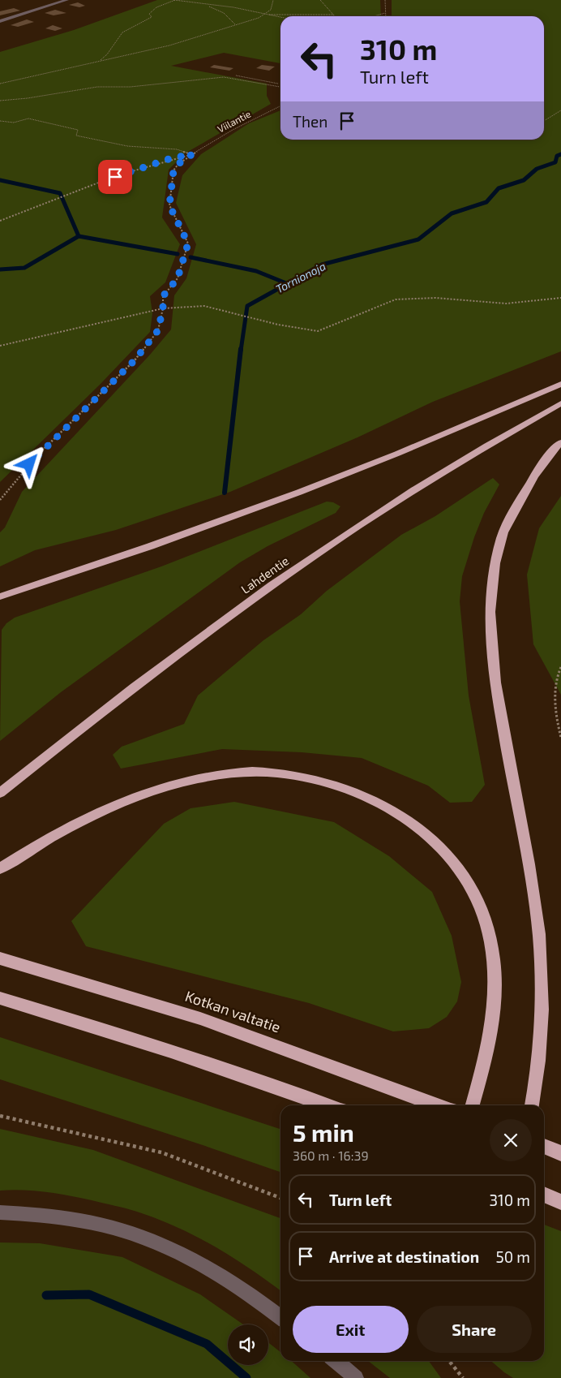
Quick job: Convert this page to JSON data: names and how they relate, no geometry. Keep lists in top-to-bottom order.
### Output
{
  "streets": {
    "highway": ["Lahdentie", "Kotkan valtatie"],
    "path": ["Viilantie"]
  },
  "water": ["Tornionoja"],
  "page": {
    "turn": ["310 m", "Turn left"],
    "then": "Then",
    "heading": ["5 min", "360 m · 16:39"],
    "list": [
      {
        "name": "Turn left",
        "value": "310 m"
      },
      {
        "name": "Arrive at destination",
        "value": "50 m"
      }
    ],
    "buttons": ["Exit", "Share"]
  }
}
